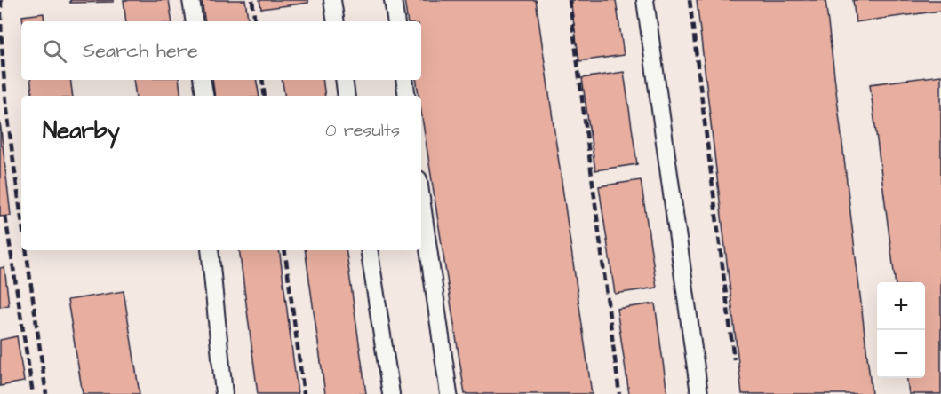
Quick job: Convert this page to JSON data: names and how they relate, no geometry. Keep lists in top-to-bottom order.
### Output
{
  "page": {
    "search": "Search here",
    "heading": ["Nearby", "0 results"],
    "map_buttons": ["+", "−"]
  }
}
